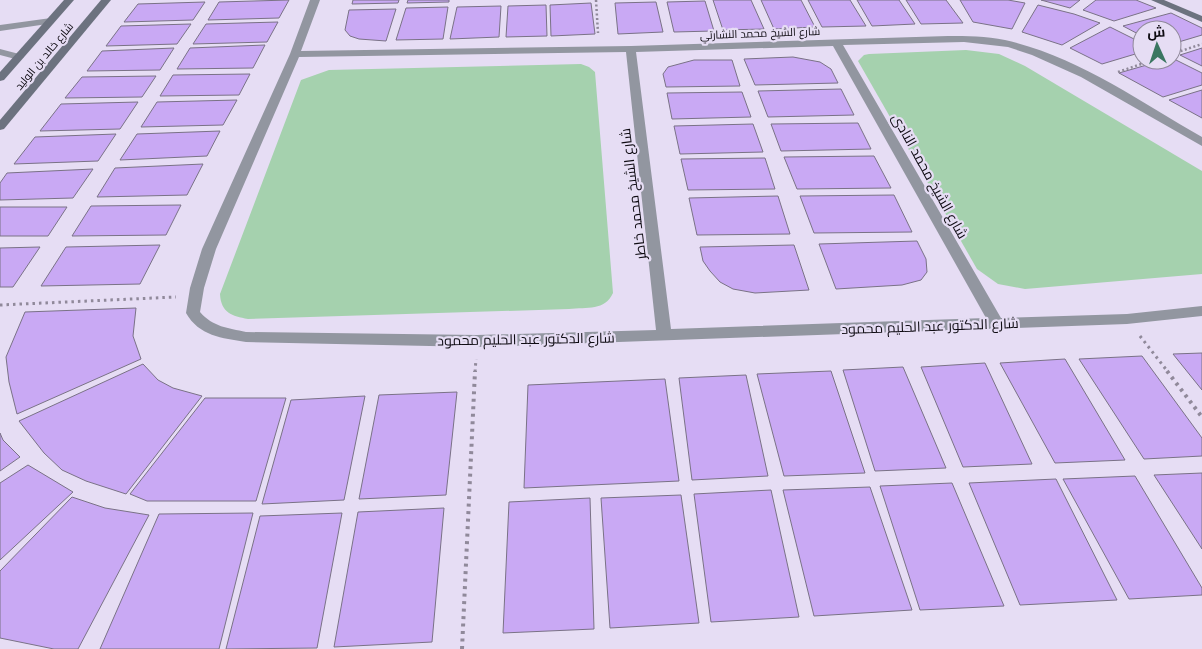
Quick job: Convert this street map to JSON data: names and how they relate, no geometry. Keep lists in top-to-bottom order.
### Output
{
  "streets": {
    "street": [
      "شارع الشيخ محمد النشارتي",
      "شارع خالد بن الوليد",
      "شارع الشيخ محمد النادى",
      "شارع الشيخ محمد خاطر",
      "شارع الدكتور عبد الحليم محمود"
    ]
  },
  "crossings": [
    ["شارع الشيخ محمد النشارتي", "شارع الشيخ محمد النادى"],
    ["شارع الشيخ محمد النشارتي", "شارع الشيخ محمد خاطر"],
    ["شارع الشيخ محمد النشارتي", "شارع الدكتور عبد الحليم محمود"],
    ["شارع الشيخ محمد النادى", "شارع الدكتور عبد الحليم محمود"],
    ["شارع الشيخ محمد خاطر", "شارع الدكتور عبد الحليم محمود"]
  ],
  "north": "top"
}
